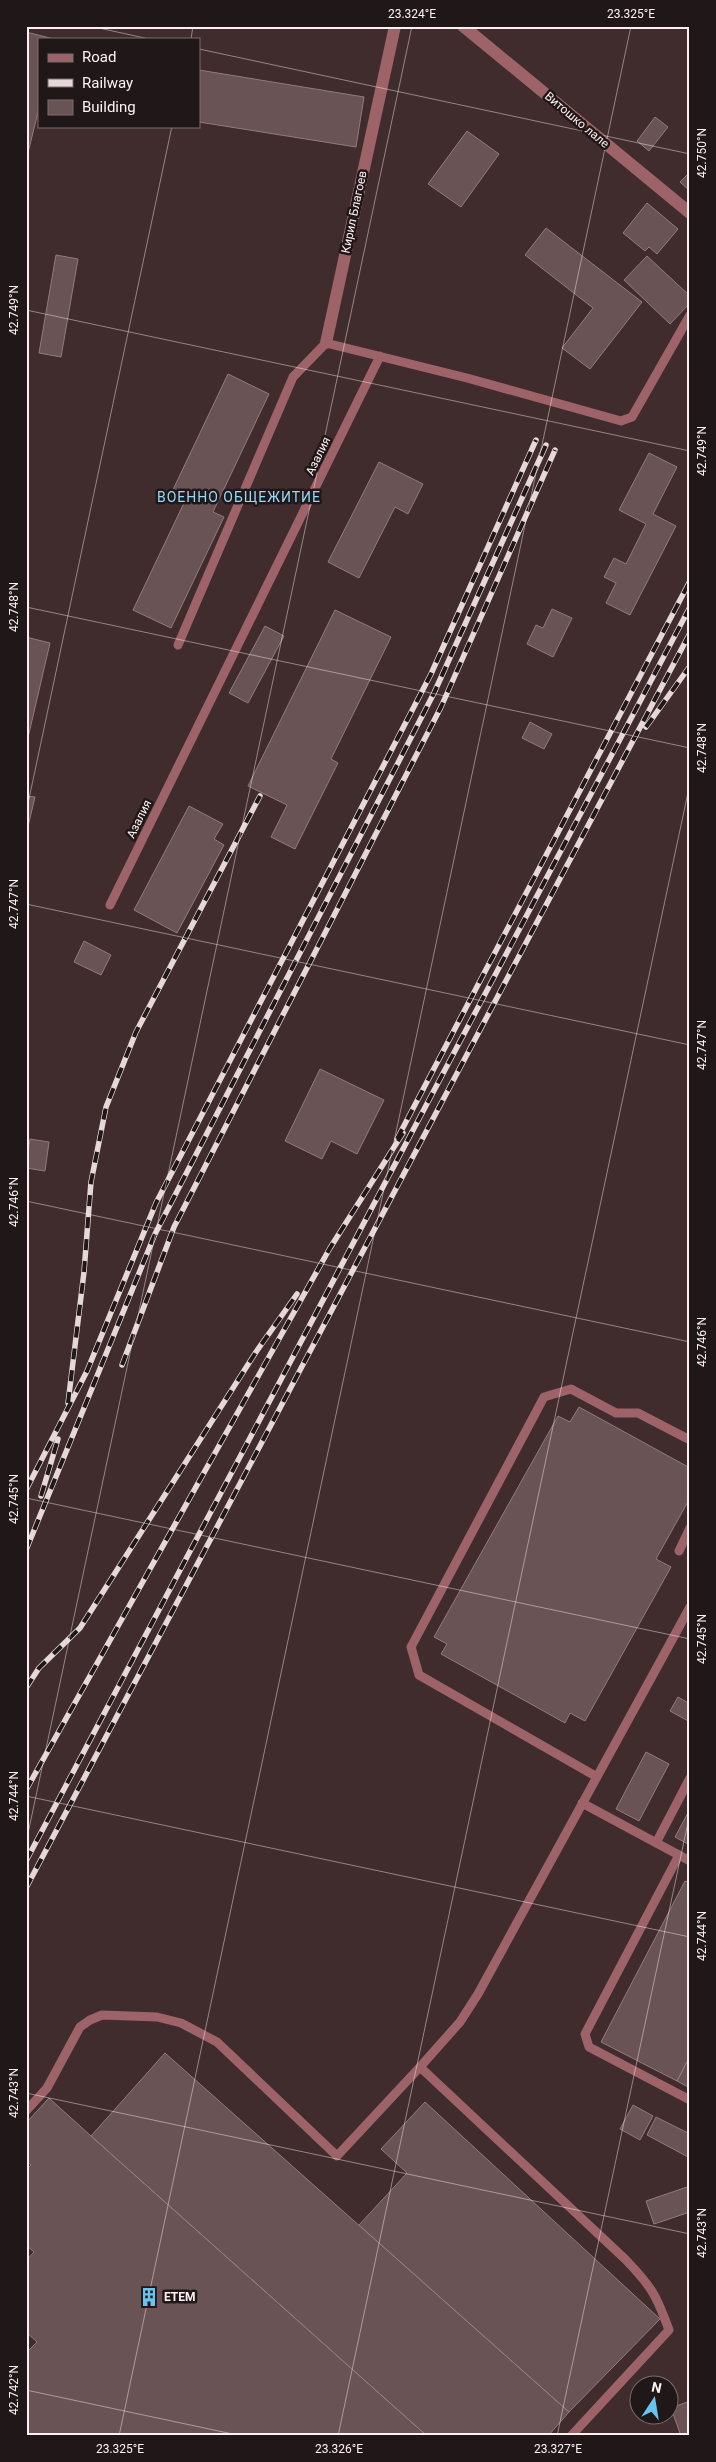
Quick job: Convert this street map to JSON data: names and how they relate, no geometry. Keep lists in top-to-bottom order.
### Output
{
  "streets": {
    "street": ["Витошко лале", "Кирил Благоев"],
    "lane": ["Азалия"]
  },
  "districts": ["ВОЕННО ОБЩЕЖИТИЕ"],
  "places": {
    "building": ["ЕТЕМ"]
  },
  "legend": ["Road", "Railway", "Building"],
  "north": "top",
  "coordinates": [
    "23.324°E",
    "23.325°E",
    "42.750°N",
    "42.749°N",
    "42.748°N",
    "42.747°N",
    "42.746°N",
    "42.745°N",
    "42.744°N",
    "42.743°N",
    "42.742°N",
    "23.326°E",
    "23.327°E"
  ]
}
